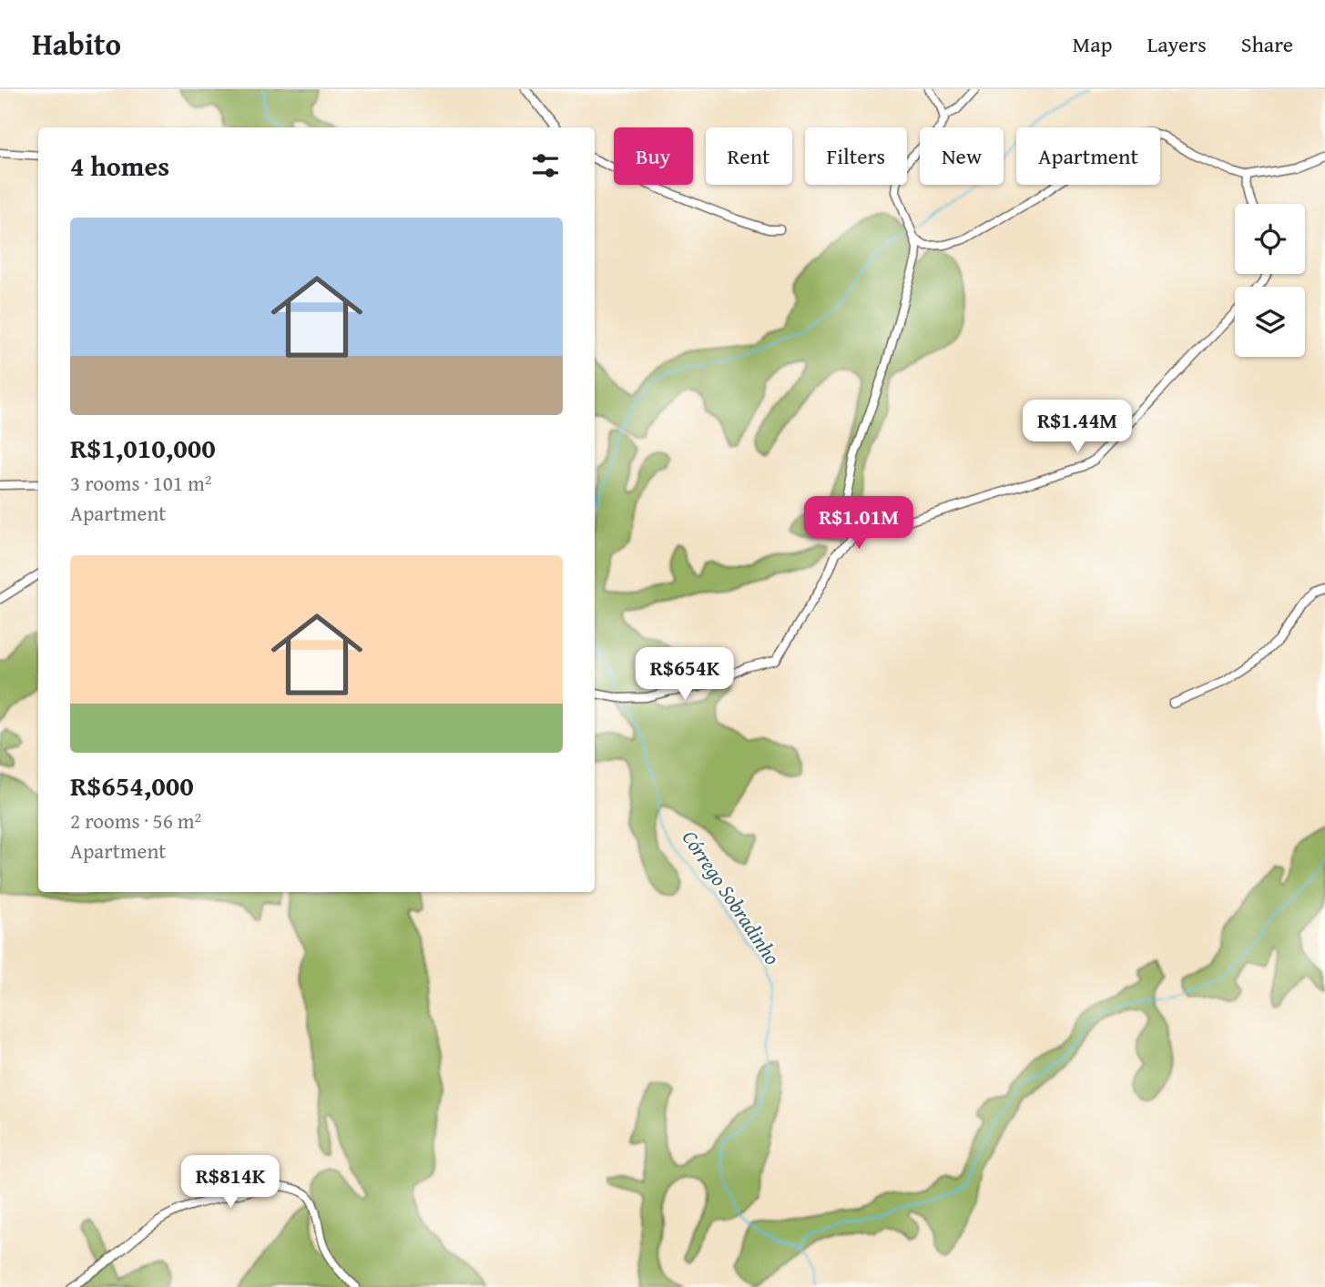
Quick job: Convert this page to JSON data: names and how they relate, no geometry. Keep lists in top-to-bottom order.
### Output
{
  "water": ["Córrego Sobradinho"],
  "page": {
    "header": "Habito",
    "nav": ["Map", "Layers", "Share"],
    "chip": [
      "Buy",
      "Rent",
      "Filters",
      "New",
      "Apartment"
    ],
    "heading": "4 homes",
    "list": [
      {
        "name": "R$1,010,000",
        "note": "3 rooms · 101 m² · Apartment"
      },
      {
        "name": "R$654,000",
        "note": "2 rooms · 56 m² · Apartment"
      }
    ],
    "price": [
      "R$1.44M",
      "R$1.01M",
      "R$654K",
      "R$814K"
    ]
  }
}
